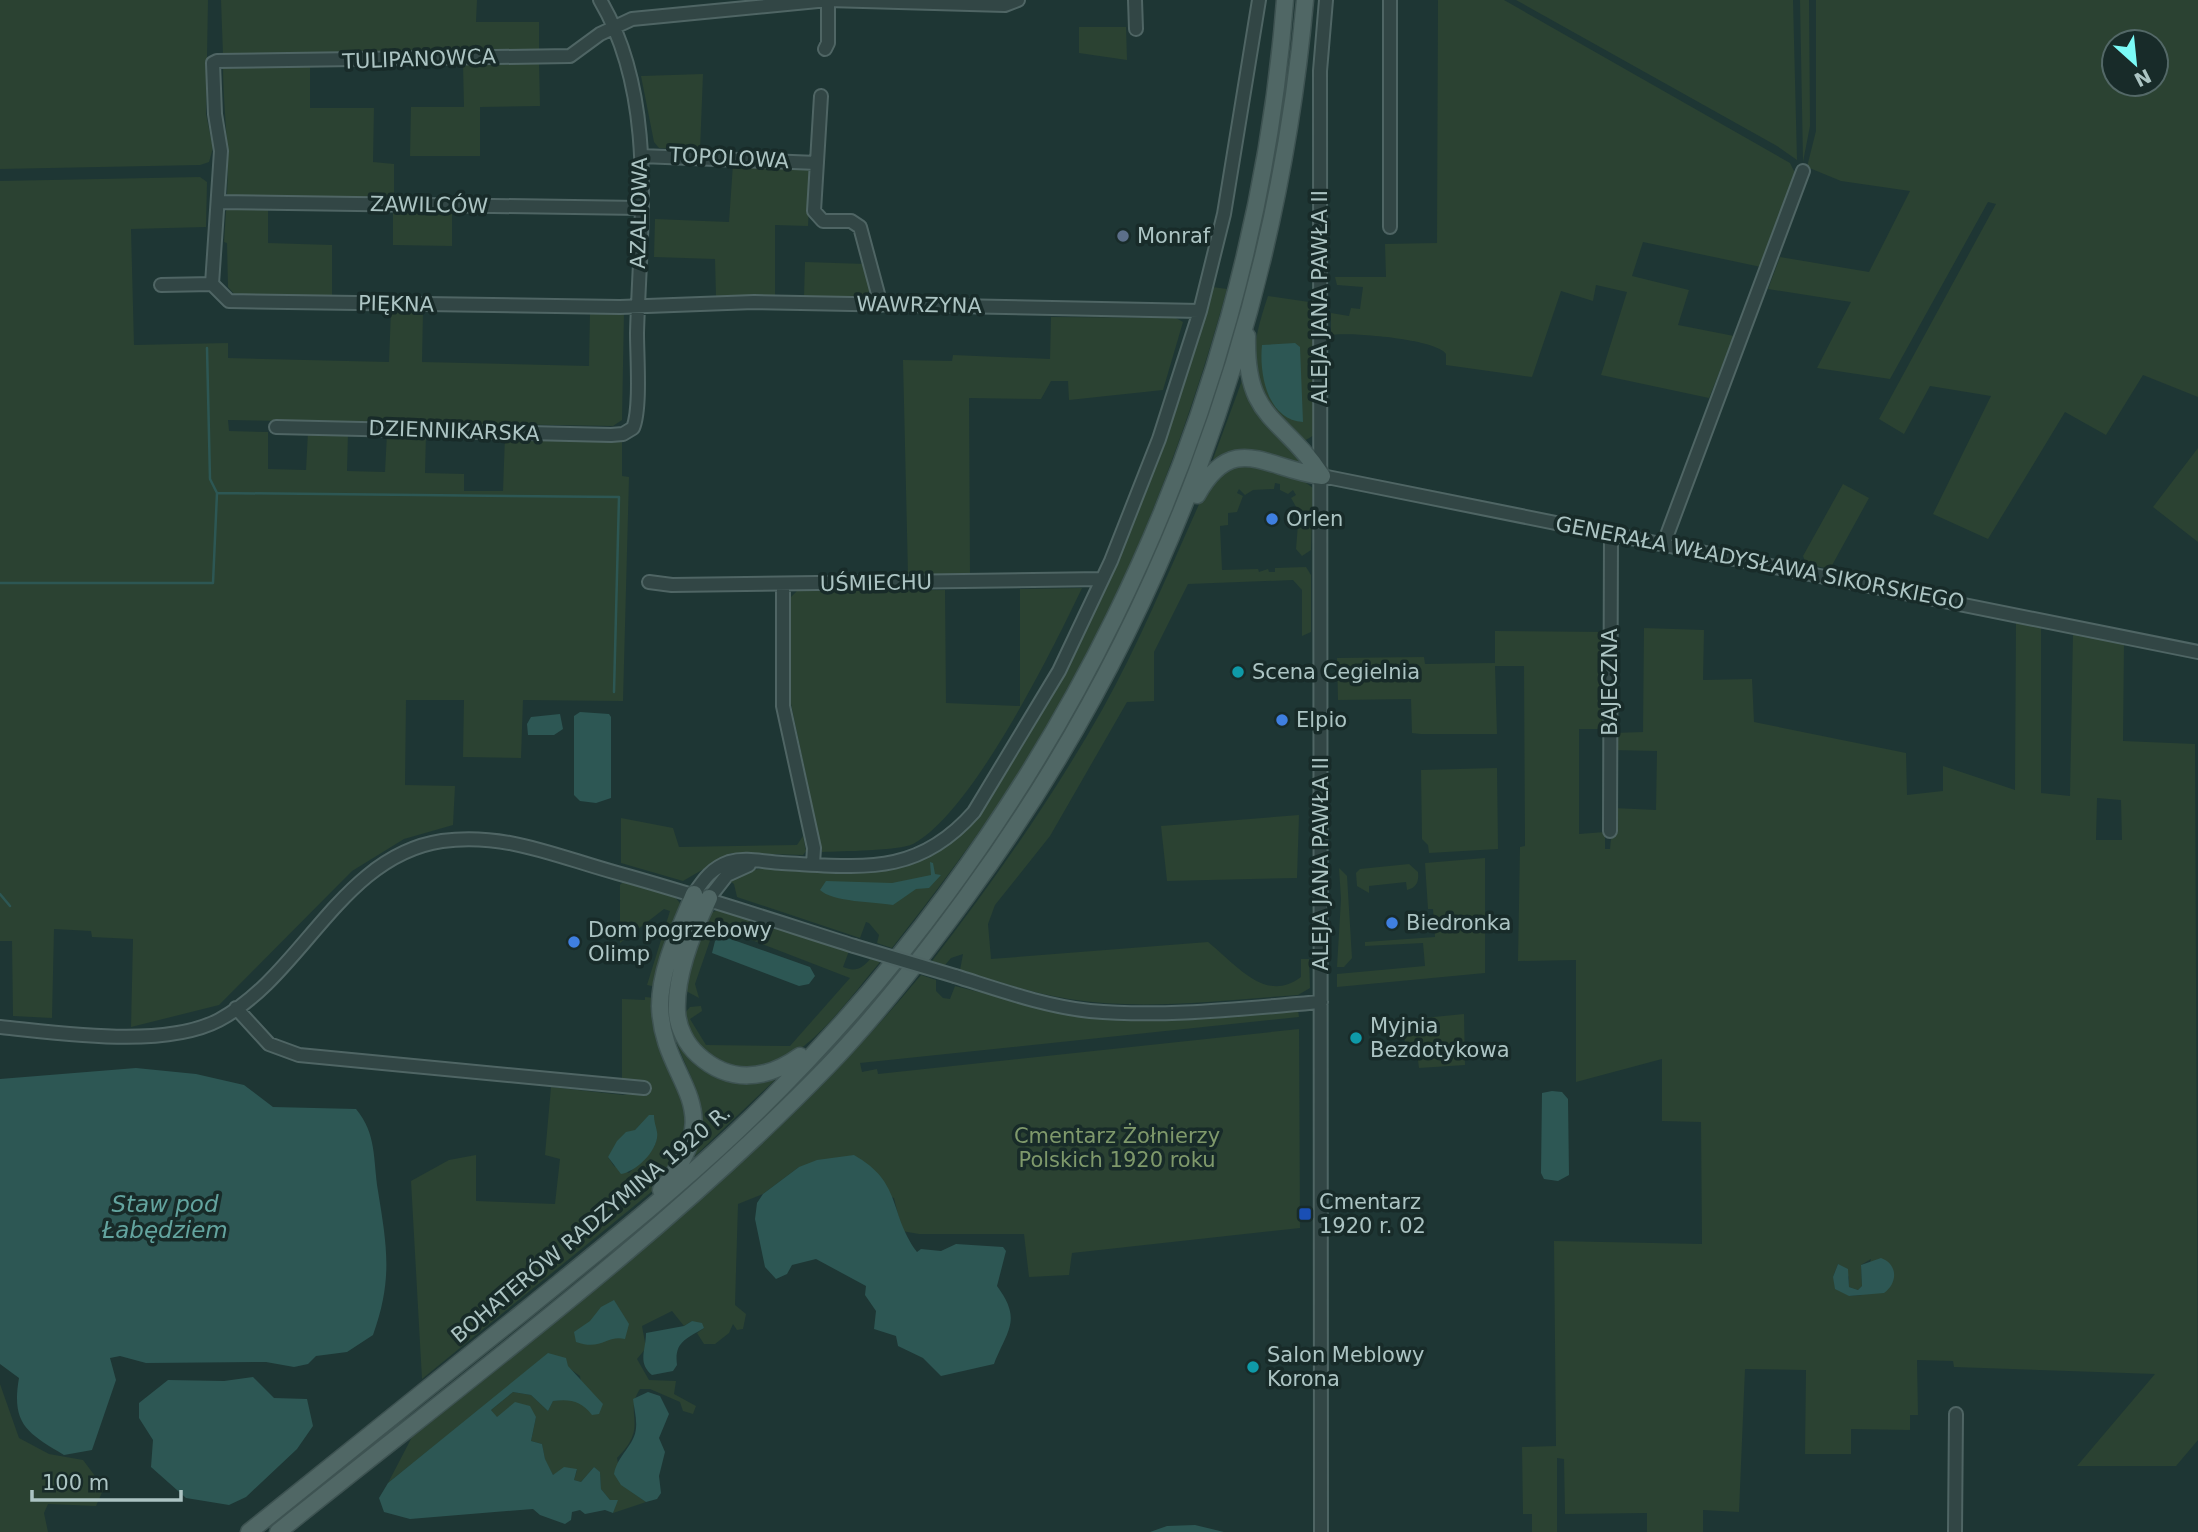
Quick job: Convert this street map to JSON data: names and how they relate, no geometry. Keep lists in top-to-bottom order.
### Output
{
  "streets": {
    "main road": ["BOHATERÓW RADZYMINA 1920 R."],
    "street": [
      "TULIPANOWCA",
      "TOPOLOWA",
      "ZAWILCÓW",
      "AZALIOWA",
      "ALEJA JANA PAWŁA II",
      "PIĘKNA",
      "WAWRZYNA",
      "DZIENNIKARSKA",
      "GENERAŁA WŁADYSŁAWA SIKORSKIEGO",
      "UŚMIECHU",
      "BAJECZNA"
    ]
  },
  "crossings": [
    ["TULIPANOWCA", "ZAWILCÓW"],
    ["TULIPANOWCA", "AZALIOWA"],
    ["TOPOLOWA", "AZALIOWA"],
    ["ZAWILCÓW", "AZALIOWA"],
    ["AZALIOWA", "PIĘKNA"],
    ["AZALIOWA", "WAWRZYNA"],
    ["AZALIOWA", "DZIENNIKARSKA"],
    ["ALEJA JANA PAWŁA II", "GENERAŁA WŁADYSŁAWA SIKORSKIEGO"],
    ["PIĘKNA", "WAWRZYNA"],
    ["GENERAŁA WŁADYSŁAWA SIKORSKIEGO", "BAJECZNA"]
  ],
  "water": ["Staw pod Łabędziem"],
  "parks": ["Cmentarz Żołnierzy Polskich 1920 roku"],
  "places": {
    "other": [
      "Monraf",
      "Orlen",
      "Scena Cegielnia",
      "Elpio",
      "Biedronka",
      "Dom pogrzebowy Olimp",
      "Myjnia Bezdotykowa",
      "Salon Meblowy Korona"
    ],
    "transit": ["Cmentarz 1920 r. 02"]
  },
  "scale_bar": "100 m",
  "north": "bottom right"
}
